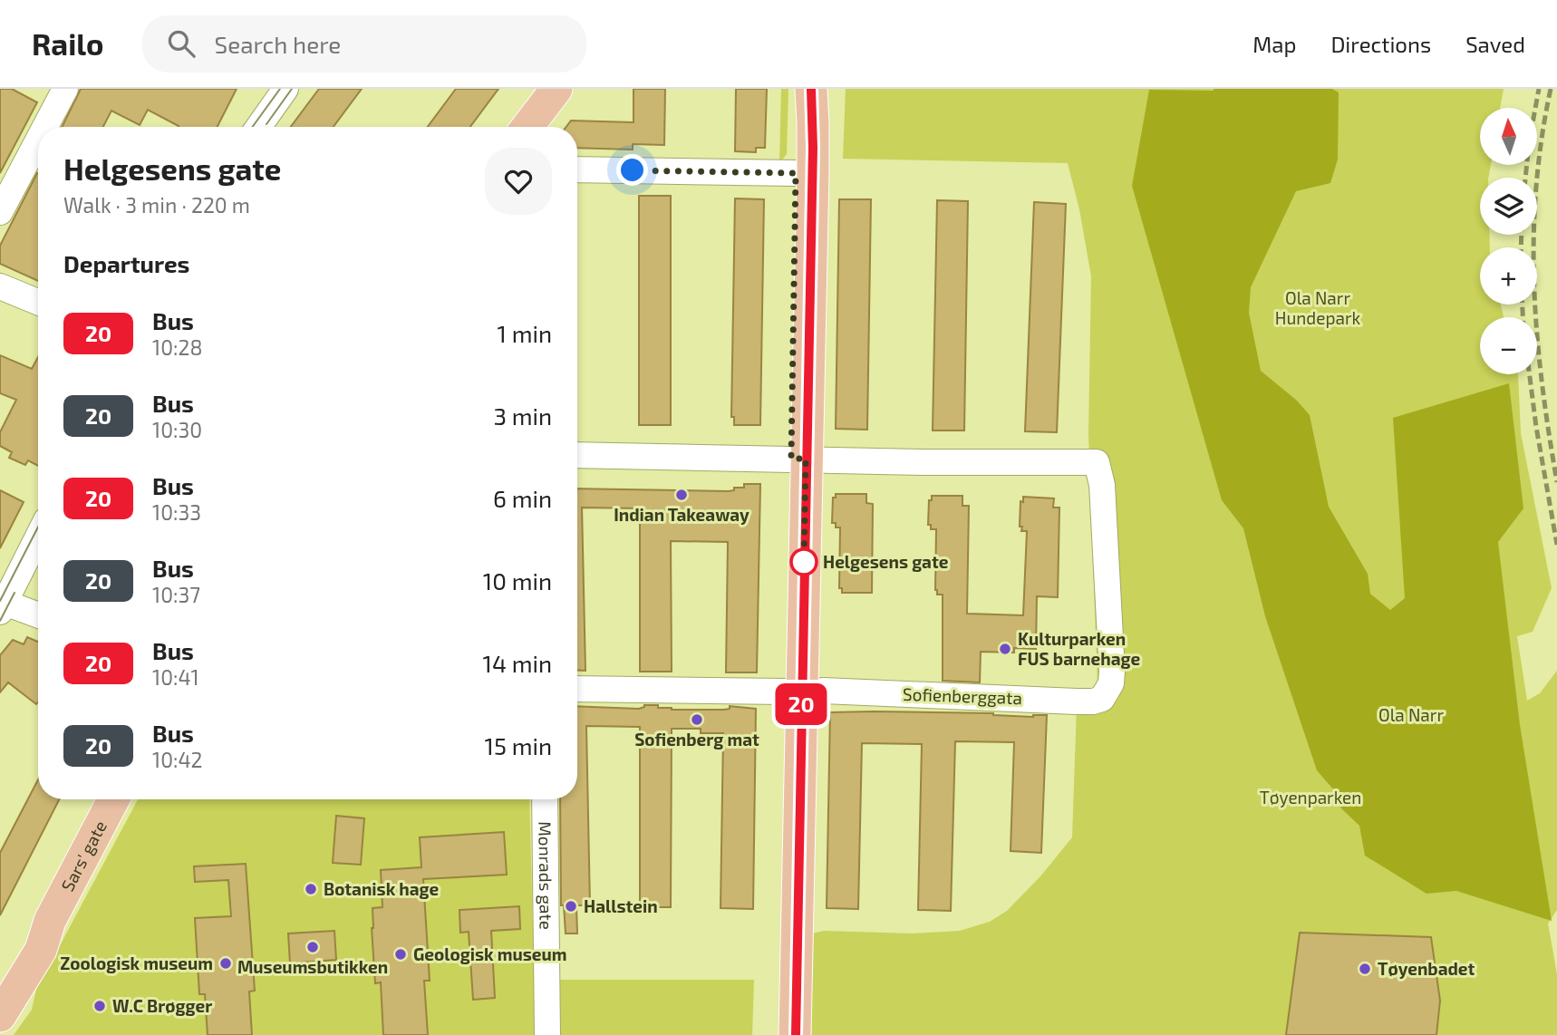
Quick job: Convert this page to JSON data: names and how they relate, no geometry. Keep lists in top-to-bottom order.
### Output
{
  "streets": {
    "main road": ["Sars' gate"],
    "street": ["Sofienberggata", "Monrads gate"]
  },
  "parks": ["Ola Narr Hundepark", "Ola Narr", "Tøyenparken"],
  "places": [
    "Indian Takeaway",
    "Helgesens gate",
    "Kulturparken FUS barnehage",
    "Sofienberg mat",
    "Botanisk hage",
    "Hallstein",
    "Museumsbutikken",
    "Geologisk museum",
    "Zoologisk museum",
    "Tøyenbadet",
    "W.C Brøgger"
  ],
  "lines": ["bus line 20"],
  "north": "top",
  "page": {
    "header": "Railo",
    "search": "Search here",
    "nav": ["Map", "Directions", "Saved"],
    "on_map": "20",
    "map_buttons": ["+", "−"],
    "heading": [
      ["Helgesens gate", "Walk · 3 min · 220 m"],
      "Departures"
    ],
    "list": [
      {
        "mark": "20",
        "name": "Bus",
        "note": "10:28",
        "value": "1 min"
      },
      {
        "mark": "20",
        "name": "Bus",
        "note": "10:30",
        "value": "3 min"
      },
      {
        "mark": "20",
        "name": "Bus",
        "note": "10:33",
        "value": "6 min"
      },
      {
        "mark": "20",
        "name": "Bus",
        "note": "10:37",
        "value": "10 min"
      },
      {
        "mark": "20",
        "name": "Bus",
        "note": "10:41",
        "value": "14 min"
      },
      {
        "mark": "20",
        "name": "Bus",
        "note": "10:42",
        "value": "15 min"
      }
    ]
  }
}
